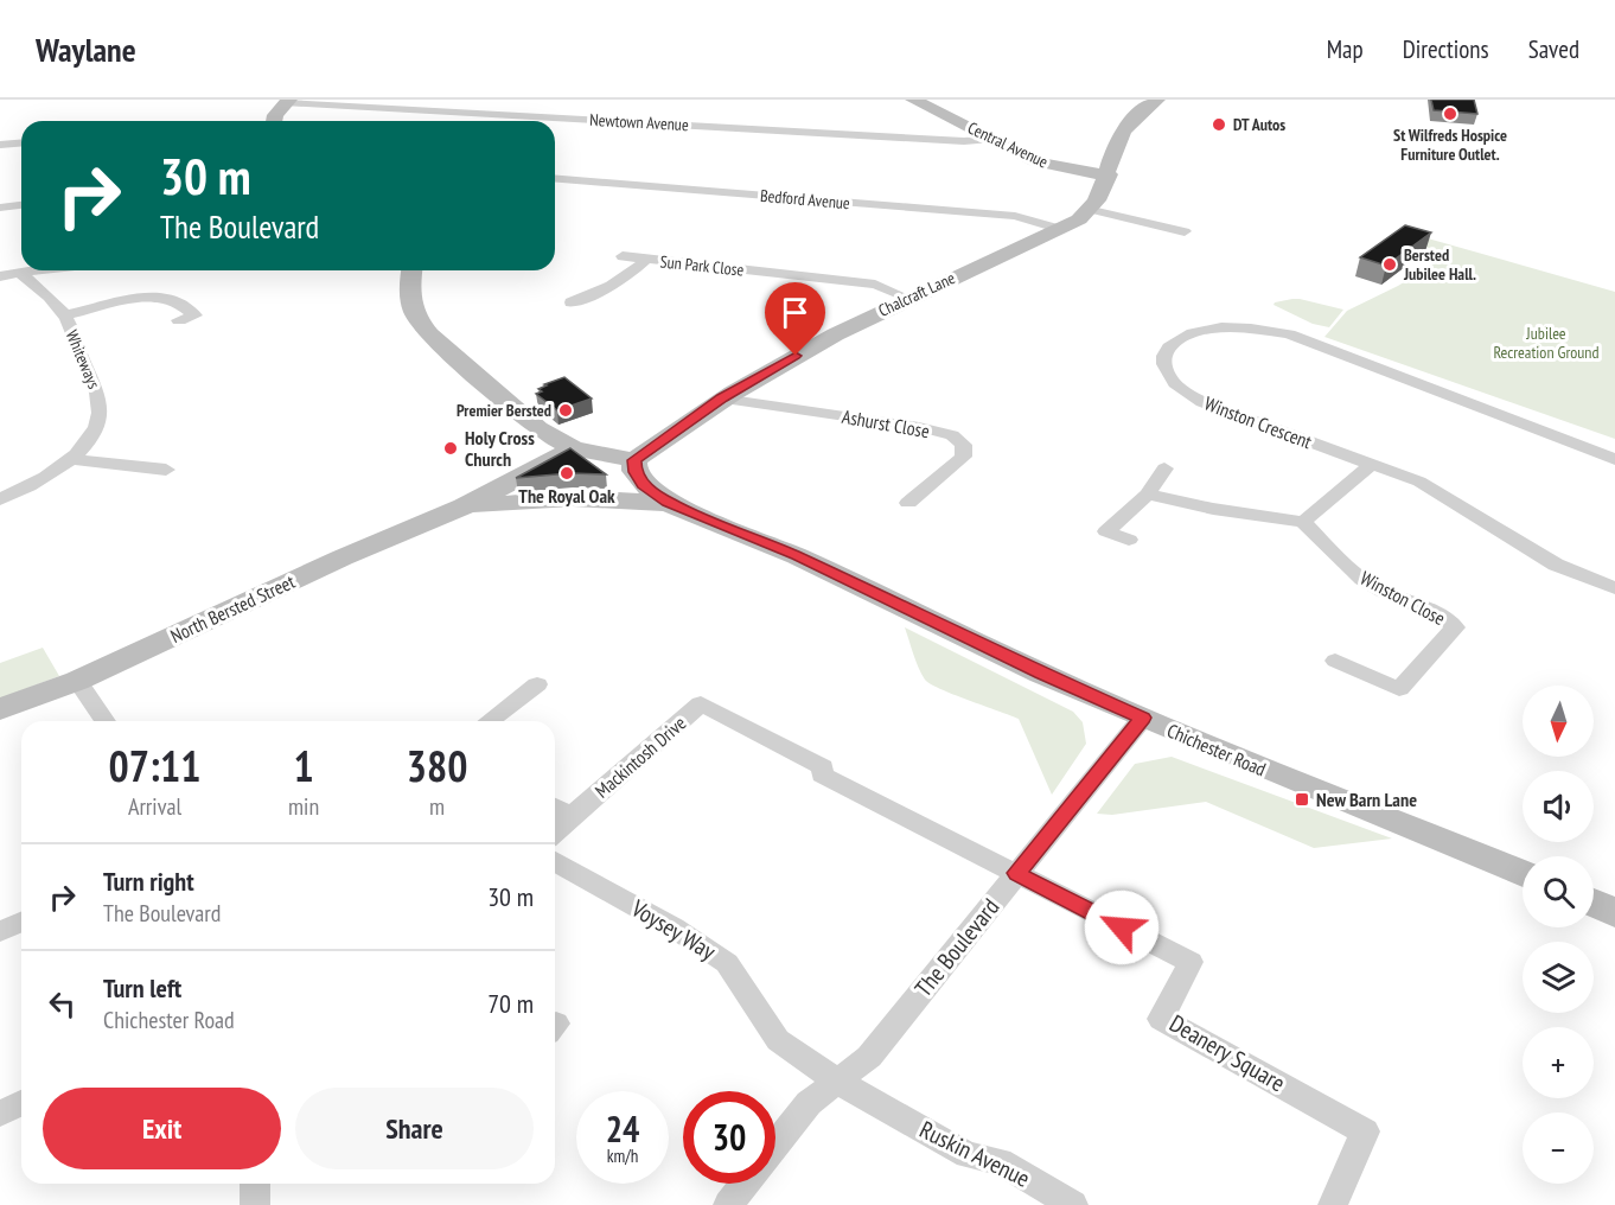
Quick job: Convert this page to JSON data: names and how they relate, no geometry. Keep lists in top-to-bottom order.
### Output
{
  "streets": {
    "street": [
      "Newtown Avenue",
      "Central Avenue",
      "Bedford Avenue",
      "Sun Park Close",
      "Chalcraft Lane",
      "Whiteways",
      "Winston Crescent",
      "Ashurst Close",
      "Winston Close",
      "North Bersted Street",
      "Chichester Road",
      "Mackintosh Drive",
      "Voysey Way",
      "The Boulevard",
      "Deanery Square",
      "Ruskin Avenue"
    ]
  },
  "crossings": [
    ["Newtown Avenue", "Central Avenue"],
    ["Bedford Avenue", "Chalcraft Lane"],
    ["Sun Park Close", "Chalcraft Lane"],
    ["Chalcraft Lane", "Ashurst Close"],
    ["Chalcraft Lane", "Chichester Road"],
    ["North Bersted Street", "Chichester Road"],
    ["Chichester Road", "The Boulevard"],
    ["Mackintosh Drive", "The Boulevard"],
    ["Mackintosh Drive", "Deanery Square"],
    ["Voysey Way", "The Boulevard"],
    ["Voysey Way", "Ruskin Avenue"],
    ["The Boulevard", "Deanery Square"],
    ["The Boulevard", "Ruskin Avenue"]
  ],
  "parks": ["Jubilee Recreation Ground"],
  "places": {
    "other": [
      "St Wilfreds Hospice Furniture Outlet.",
      "DT Autos",
      "Bersted Jubilee Hall.",
      "Premier Bersted",
      "Holy Cross Church",
      "The Royal Oak"
    ],
    "transit": ["New Barn Lane"]
  },
  "north": "bottom",
  "page": {
    "header": "Waylane",
    "nav": ["Map", "Directions", "Saved"],
    "turn": ["30 m", "The Boulevard"],
    "map_buttons": ["+", "−"],
    "eta": [
      "07:11",
      "Arrival",
      "1",
      "min",
      "380",
      "m"
    ],
    "list": [
      {
        "name": "Turn right",
        "note": "The Boulevard",
        "value": "30 m"
      },
      {
        "name": "Turn left",
        "note": "Chichester Road",
        "value": "70 m"
      }
    ],
    "buttons": ["Exit", "Share"],
    "speed": "24 km/h",
    "limit": "30"
  }
}
